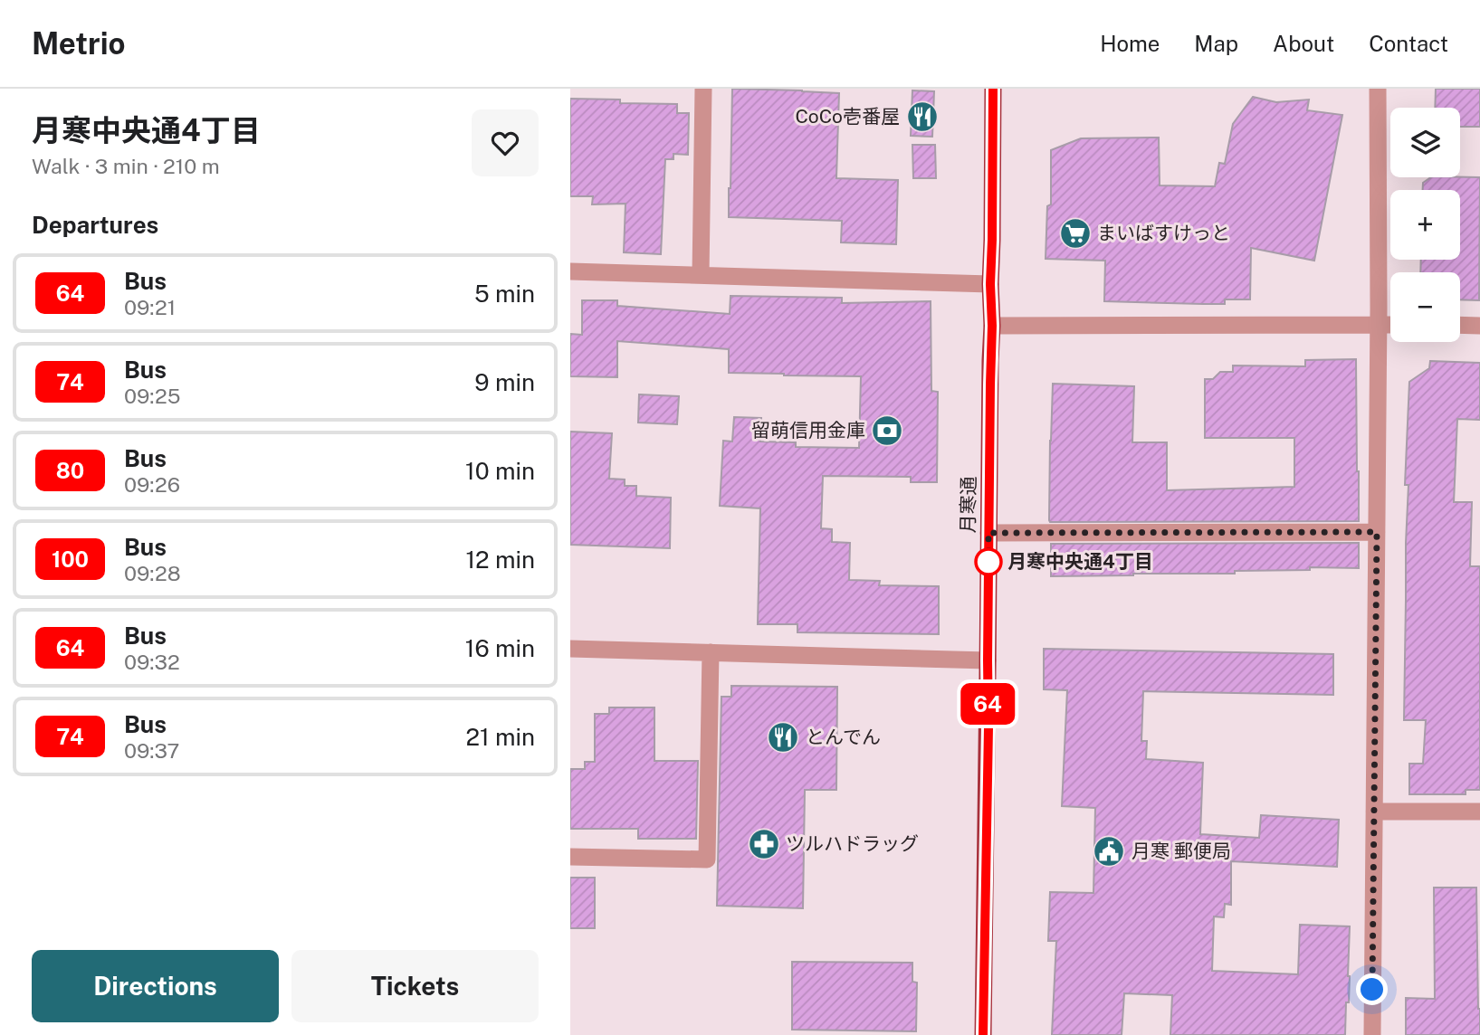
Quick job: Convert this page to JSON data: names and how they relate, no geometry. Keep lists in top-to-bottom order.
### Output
{
  "streets": {
    "highway": ["月寒通"]
  },
  "places": {
    "restaurant": ["CoCo壱番屋", "とんでん"],
    "supermarket": ["まいばすけっと"],
    "bank": ["留萌信用金庫"],
    "other": ["月寒中央通4丁目"],
    "pharmacy": ["ツルハドラッグ"],
    "public building": ["月寒 郵便局"]
  },
  "lines": ["bus line 64"],
  "page": {
    "header": "Metrio",
    "nav": [
      "Home",
      "Map",
      "About",
      "Contact"
    ],
    "heading": [
      ["月寒中央通4丁目", "Walk · 3 min · 210 m"],
      "Departures"
    ],
    "on_map": "64",
    "map_buttons": ["+", "−"],
    "list": [
      {
        "mark": "64",
        "name": "Bus",
        "note": "09:21",
        "value": "5 min"
      },
      {
        "mark": "74",
        "name": "Bus",
        "note": "09:25",
        "value": "9 min"
      },
      {
        "mark": "80",
        "name": "Bus",
        "note": "09:26",
        "value": "10 min"
      },
      {
        "mark": "100",
        "name": "Bus",
        "note": "09:28",
        "value": "12 min"
      },
      {
        "mark": "64",
        "name": "Bus",
        "note": "09:32",
        "value": "16 min"
      },
      {
        "mark": "74",
        "name": "Bus",
        "note": "09:37",
        "value": "21 min"
      }
    ],
    "buttons": ["Directions", "Tickets"]
  }
}
